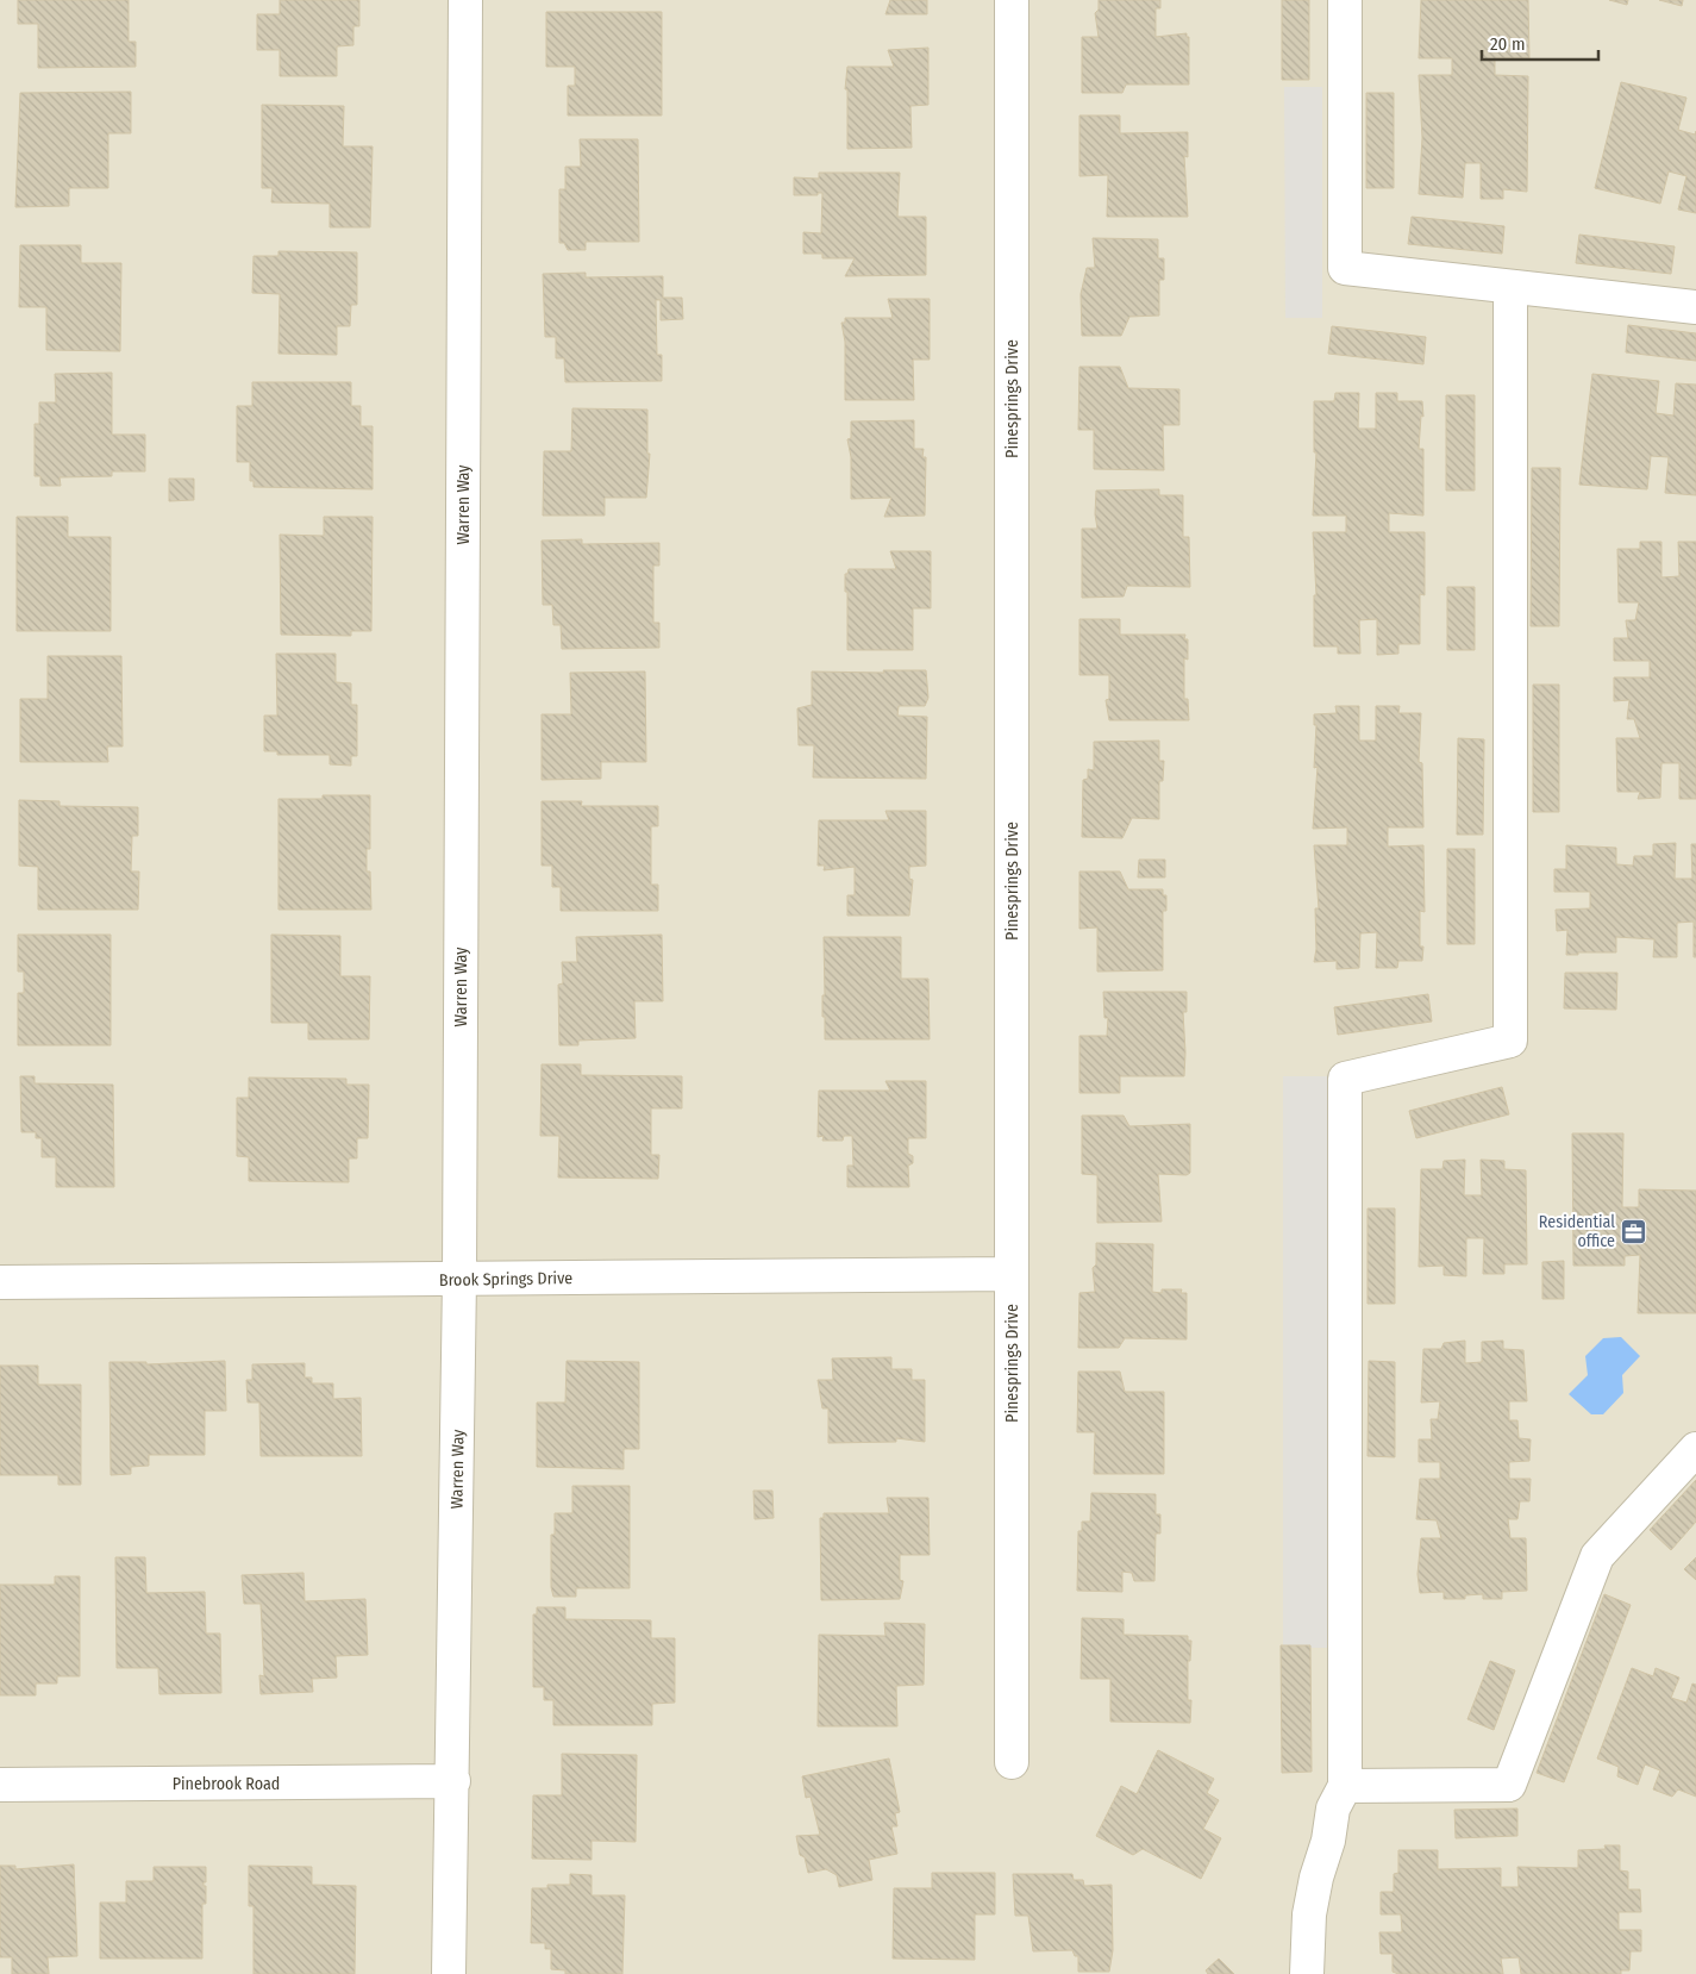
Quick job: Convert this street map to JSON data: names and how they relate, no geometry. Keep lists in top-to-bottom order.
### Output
{
  "streets": {
    "street": [
      "Pinesprings Drive",
      "Warren Way",
      "Brook Springs Drive",
      "Pinebrook Road"
    ]
  },
  "crossings": [
    ["Pinesprings Drive", "Brook Springs Drive"],
    ["Warren Way", "Brook Springs Drive"],
    ["Warren Way", "Pinebrook Road"]
  ],
  "places": {
    "office": ["Residential office"]
  },
  "scale_bar": "20 m"
}
